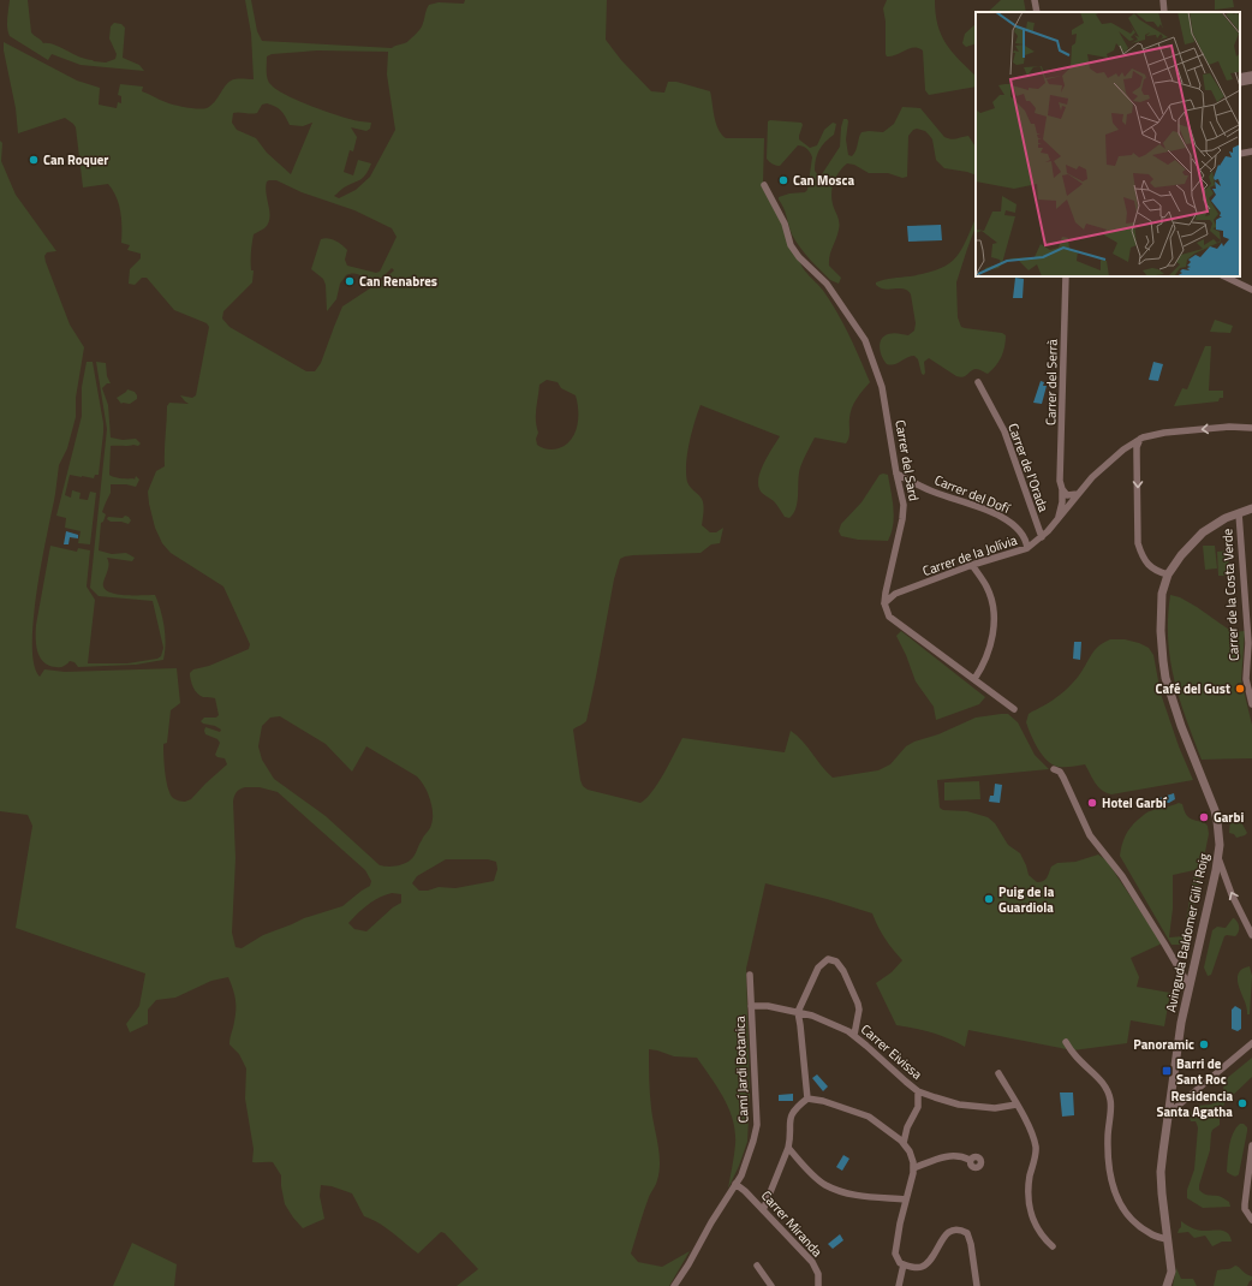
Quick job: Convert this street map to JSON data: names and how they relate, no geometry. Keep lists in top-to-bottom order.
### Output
{
  "streets": {
    "street": [
      "Carrer del Serrà",
      "Carrer del Sard",
      "Carrer de l'Orada",
      "Carrer del Dofí",
      "Carrer de la Jolívia",
      "Carrer de la Costa Verde",
      "Avinguda Baldomer Gili i Roig",
      "Carrer Eivissa",
      "Camí Jardi Botanica",
      "Carrer Miranda"
    ]
  },
  "crossings": [
    ["Carrer del Serrà", "Carrer de la Jolívia"],
    ["Carrer del Sard", "Carrer del Dofí"],
    ["Carrer del Sard", "Carrer de la Jolívia"],
    ["Carrer de l'Orada", "Carrer de la Jolívia"],
    ["Carrer del Dofí", "Carrer de la Jolívia"],
    ["Carrer de la Costa Verde", "Avinguda Baldomer Gili i Roig"],
    ["Carrer Eivissa", "Camí Jardi Botanica"],
    ["Camí Jardi Botanica", "Carrer Miranda"]
  ],
  "places": {
    "other": [
      "Can Roquer",
      "Can Mosca",
      "Can Renabres",
      "Café del Gust",
      "Hotel Garbí",
      "Garbi",
      "Puig de la Guardiola",
      "Panoramic",
      "Residencia Santa Agatha"
    ],
    "transit": ["Barri de Sant Roc"]
  }
}
